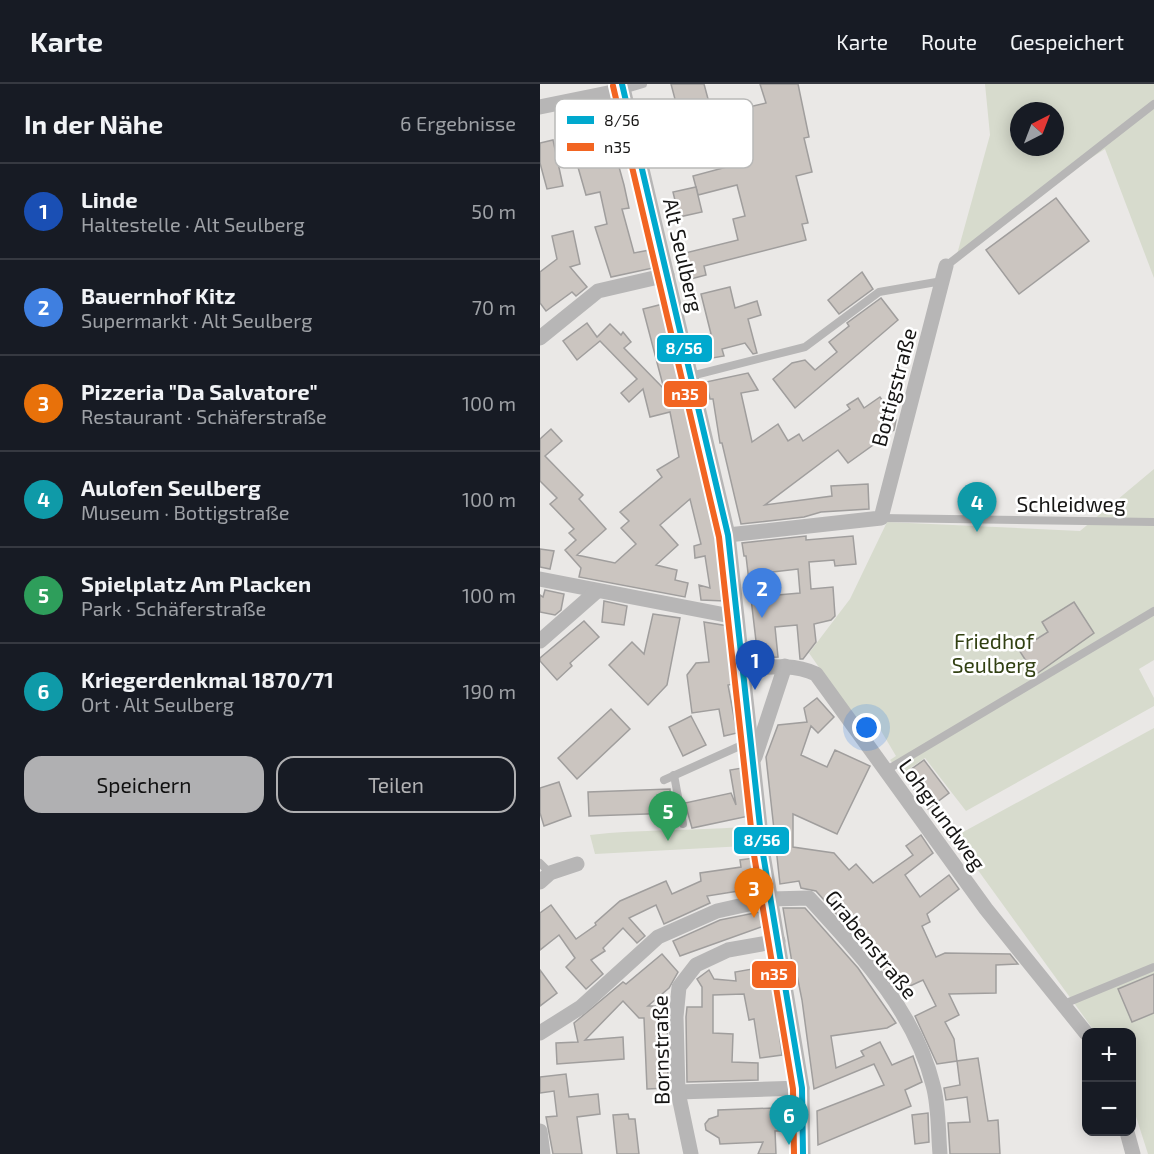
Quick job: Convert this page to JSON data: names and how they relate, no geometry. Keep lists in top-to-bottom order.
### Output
{
  "streets": {
    "street": [
      "Alt Seulberg",
      "Bottigstraße",
      "Lohgrundweg",
      "Grabenstraße",
      "Bornstraße"
    ],
    "lane": ["Schleidweg"]
  },
  "crossings": [
    ["Alt Seulberg", "Lohgrundweg"],
    ["Alt Seulberg", "Grabenstraße"],
    ["Alt Seulberg", "Bornstraße"],
    ["Bottigstraße", "Schleidweg"]
  ],
  "parks": ["Friedhof Seulberg"],
  "lines": ["transit line 8/56", "transit line n35"],
  "legend": ["8/56", "n35"],
  "north": "top right",
  "page": {
    "header": "Karte",
    "nav": ["Karte", "Route", "Gespeichert"],
    "heading": ["In der Nähe", "6 Ergebnisse"],
    "list": [
      {
        "mark": "1",
        "name": "Linde",
        "note": "Haltestelle · Alt Seulberg",
        "value": "50 m"
      },
      {
        "mark": "2",
        "name": "Bauernhof Kitz",
        "note": "Supermarkt · Alt Seulberg",
        "value": "70 m"
      },
      {
        "mark": "3",
        "name": "Pizzeria \"Da Salvatore\"",
        "note": "Restaurant · Schäferstraße",
        "value": "100 m"
      },
      {
        "mark": "4",
        "name": "Aulofen Seulberg",
        "note": "Museum · Bottigstraße",
        "value": "100 m"
      },
      {
        "mark": "5",
        "name": "Spielplatz Am Placken",
        "note": "Park · Schäferstraße",
        "value": "100 m"
      },
      {
        "mark": "6",
        "name": "Kriegerdenkmal 1870/71",
        "note": "Ort · Alt Seulberg",
        "value": "190 m"
      }
    ],
    "pins": [
      "4",
      "2",
      "1",
      "5",
      "3",
      "6"
    ],
    "buttons": ["Speichern", "Teilen"],
    "map_buttons": ["+", "−"]
  }
}
